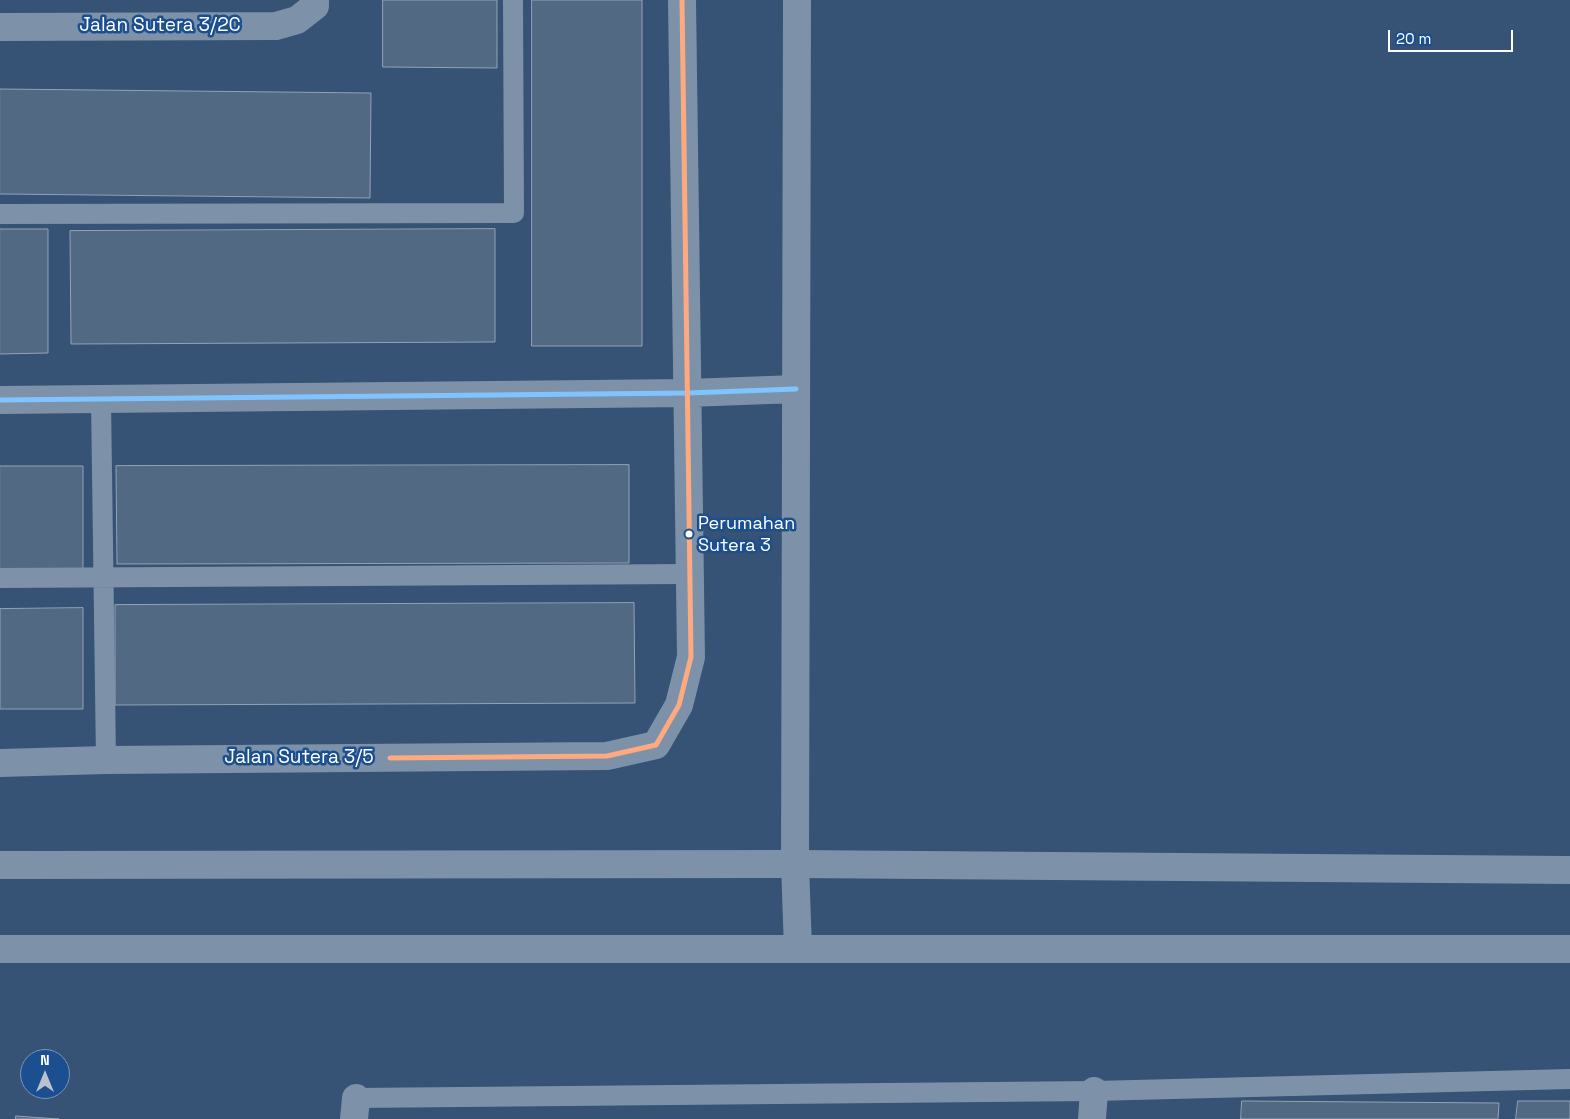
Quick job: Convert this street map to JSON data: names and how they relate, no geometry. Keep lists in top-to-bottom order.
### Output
{
  "streets": {
    "street": ["Jalan Sutera 3/2C", "Jalan Sutera 3/5"]
  },
  "places": ["Perumahan Sutera 3"],
  "scale_bar": "20 m",
  "north": "top"
}
